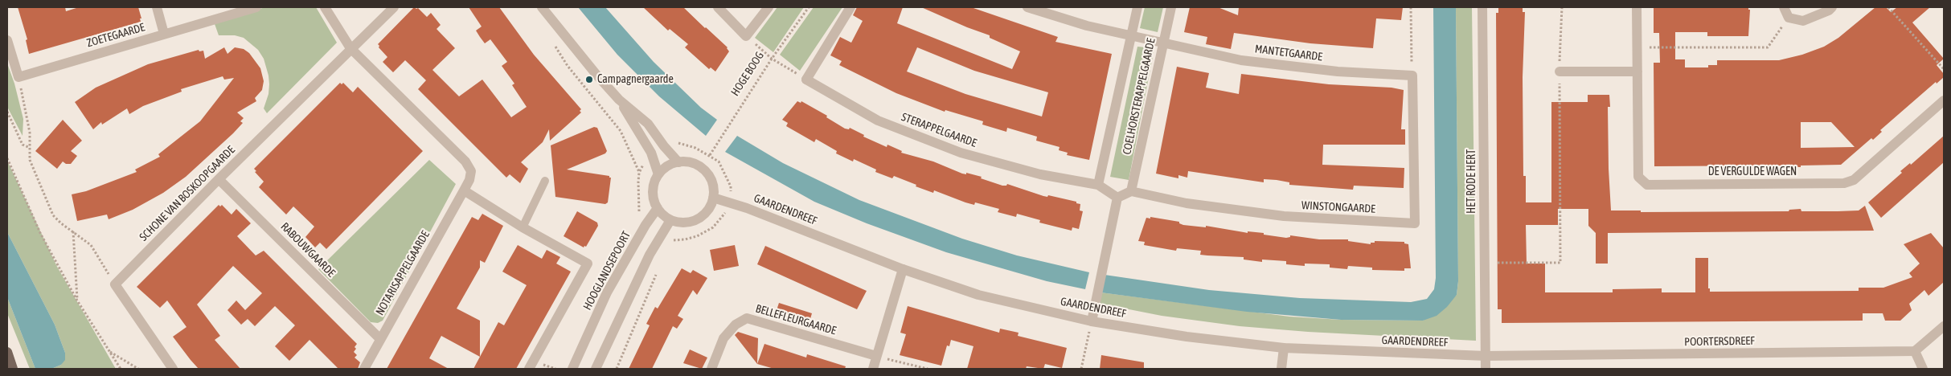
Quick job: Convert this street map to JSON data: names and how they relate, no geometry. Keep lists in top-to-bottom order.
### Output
{
  "streets": {
    "street": [
      "ZOETEGAARDE",
      "MANTETGAARDE",
      "HOGE BOOG",
      "COELHORSTERAPPELGAARDE",
      "STERAPPELGAARDE",
      "DE VERGULDE WAGEN",
      "HET RODE HERT",
      "SCHONE VAN BOSKOOPGAARDE",
      "WINSTONGAARDE",
      "GAARDENDREEF",
      "RABOUWGAARDE",
      "HOOGLANDSEPOORT",
      "NOTARISAPPELGAARDE",
      "BELLEFLEURGAARDE",
      "POORTERSDREEF"
    ]
  },
  "crossings": [
    ["MANTETGAARDE", "COELHORSTERAPPELGAARDE"],
    ["MANTETGAARDE", "WINSTONGAARDE"],
    ["COELHORSTERAPPELGAARDE", "STERAPPELGAARDE"],
    ["COELHORSTERAPPELGAARDE", "WINSTONGAARDE"],
    ["HET RODE HERT", "GAARDENDREEF"],
    ["HET RODE HERT", "POORTERSDREEF"],
    ["SCHONE VAN BOSKOOPGAARDE", "RABOUWGAARDE"],
    ["SCHONE VAN BOSKOOPGAARDE", "NOTARISAPPELGAARDE"],
    ["GAARDENDREEF", "HOOGLANDSEPOORT"],
    ["GAARDENDREEF", "POORTERSDREEF"],
    ["RABOUWGAARDE", "NOTARISAPPELGAARDE"]
  ],
  "places": ["Campagnergaarde"]
}
